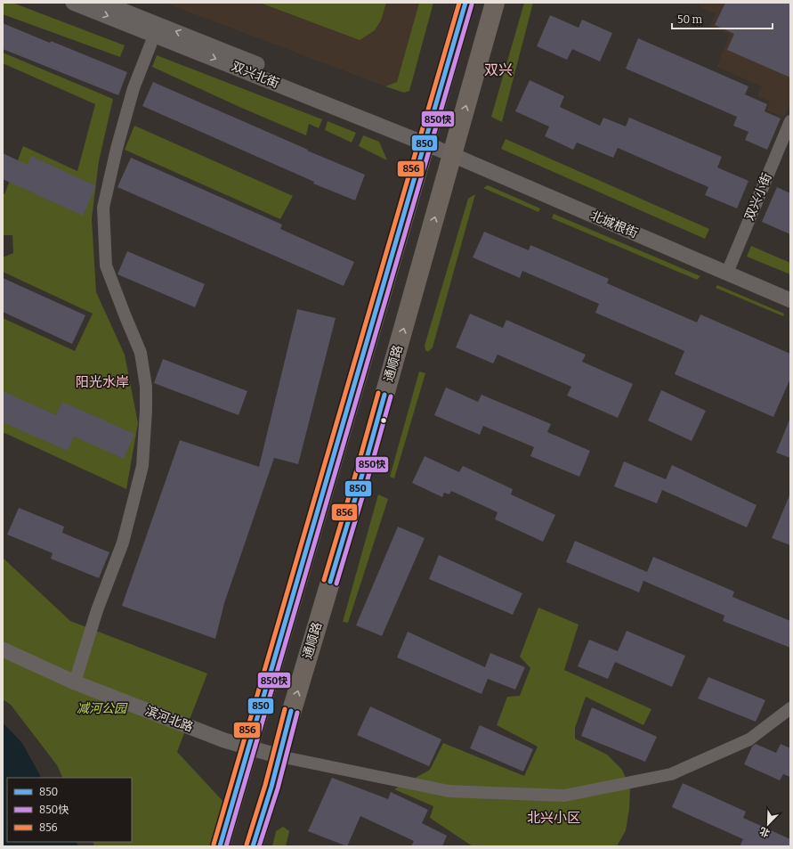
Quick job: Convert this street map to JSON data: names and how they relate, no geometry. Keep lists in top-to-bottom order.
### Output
{
  "streets": {
    "main road": ["通顺路"],
    "street": [
      "双兴北街",
      "双兴小街",
      "北城根街",
      "滨河北路"
    ]
  },
  "crossings": [
    ["双兴北街", "北城根街"],
    ["双兴北街", "通顺路"],
    ["双兴小街", "北城根街"],
    ["北城根街", "通顺路"],
    ["通顺路", "滨河北路"]
  ],
  "districts": ["双兴", "阳光水岸", "北兴小区"],
  "parks": ["减河公园"],
  "lines": ["transit line 850", "transit line 856", "transit line 850快"],
  "legend": ["850", "850快", "856"],
  "scale_bar": "50 m",
  "north": "bottom left"
}
